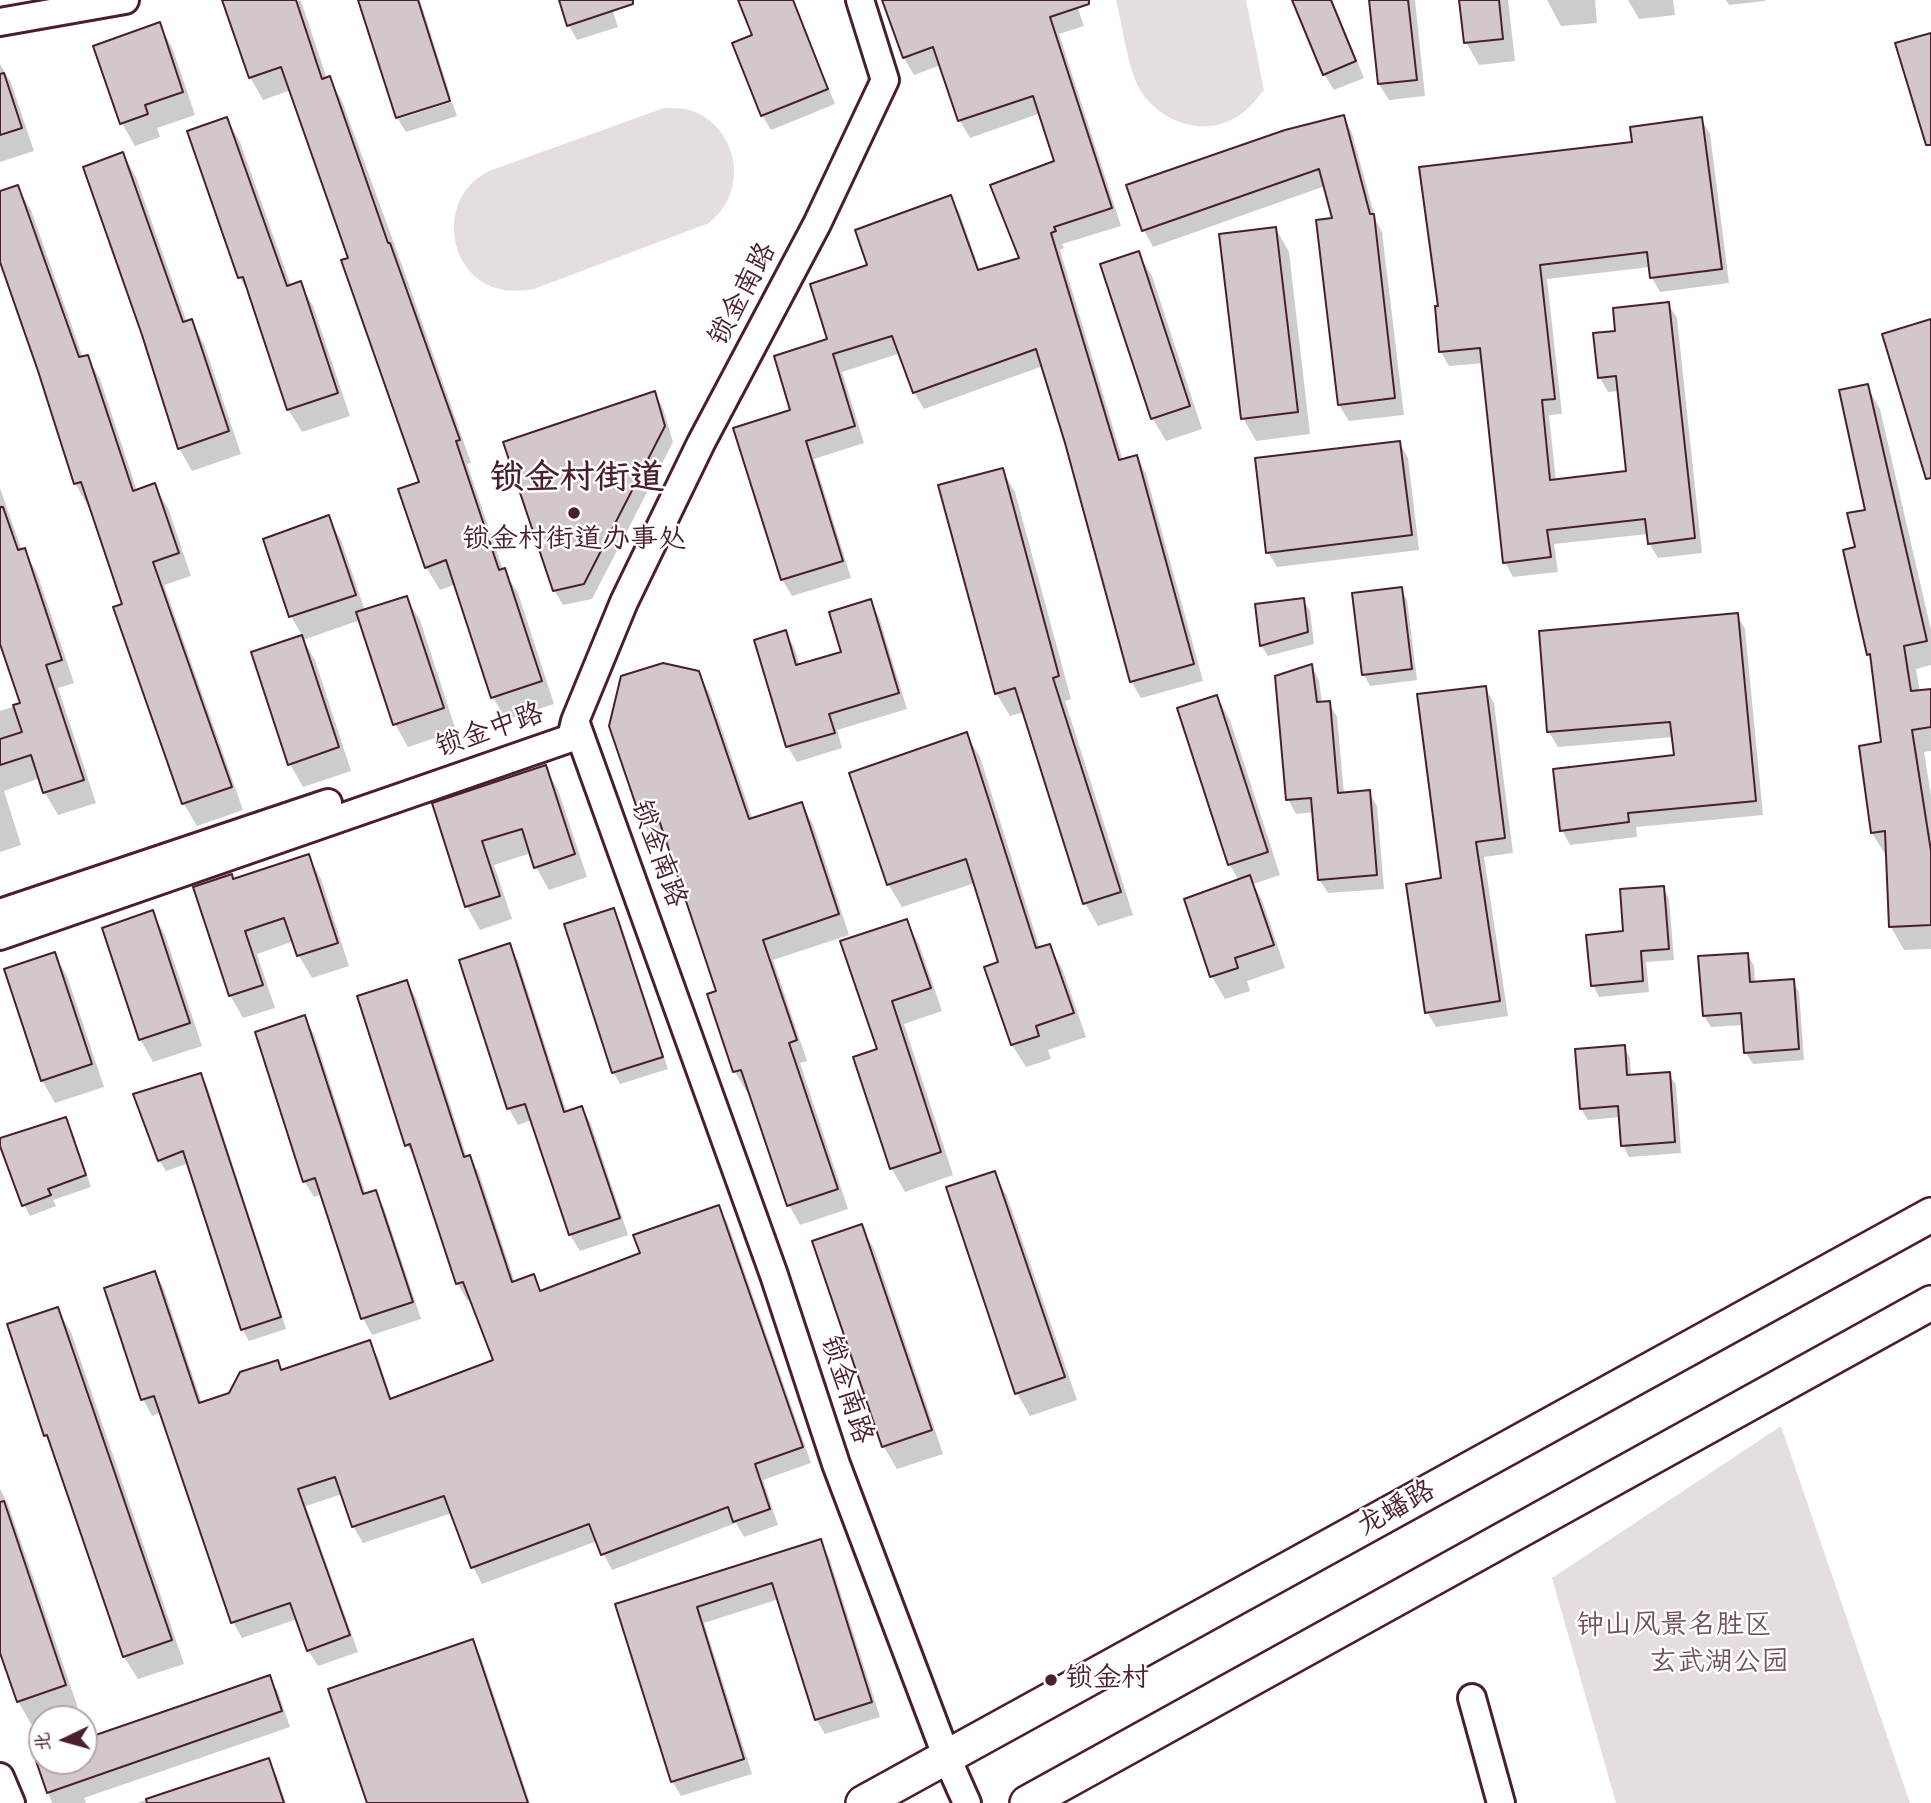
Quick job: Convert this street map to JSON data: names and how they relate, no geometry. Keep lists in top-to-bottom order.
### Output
{
  "streets": {
    "main road": ["龙蟠路"],
    "street": ["锁金南路", "锁金中路"]
  },
  "crossings": [
    ["锁金南路", "锁金中路"],
    ["锁金南路", "龙蟠路"]
  ],
  "districts": ["锁金村街道"],
  "parks": ["钟山风景名胜区", "玄武湖公园"],
  "places": ["锁金村街道办事处", "锁金村"],
  "north": "left"
}
